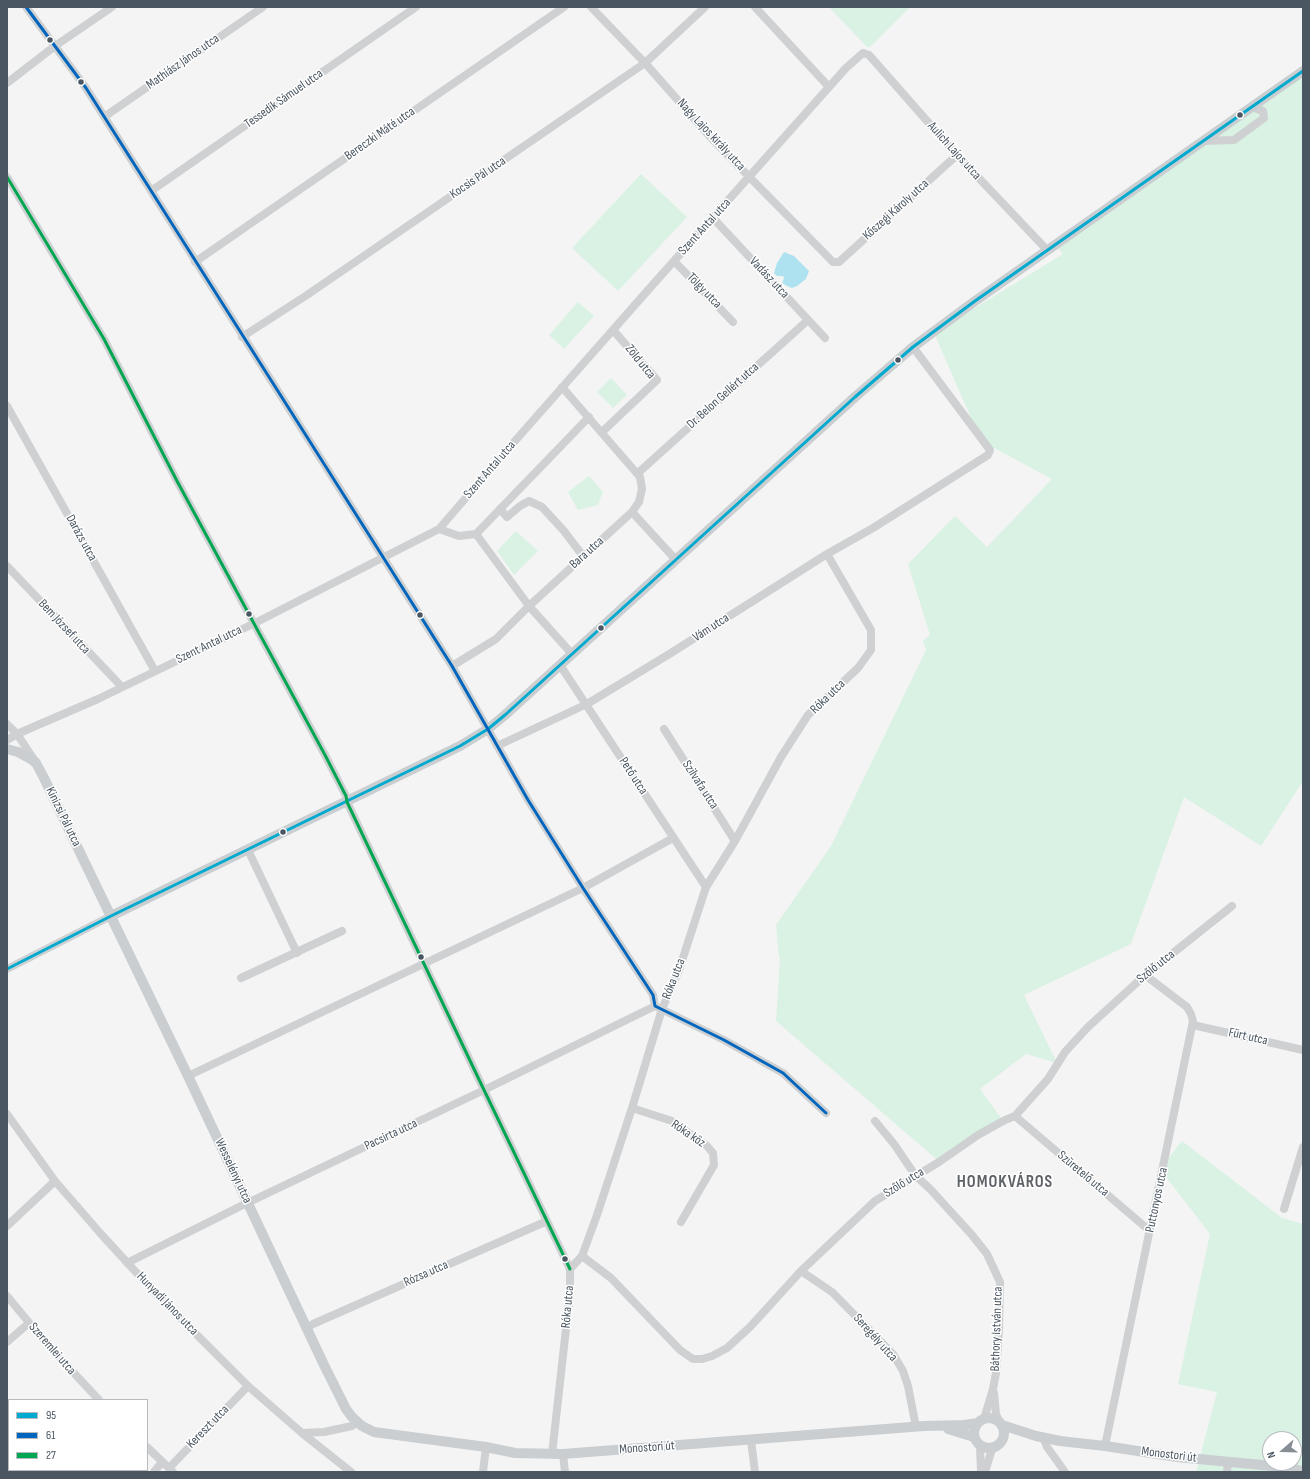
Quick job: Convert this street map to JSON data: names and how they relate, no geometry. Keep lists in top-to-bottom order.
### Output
{
  "streets": {
    "main road": ["Kinizsi Pál utca", "Wesselényi utca", "Monostori út"],
    "street": [
      "Mathiász János utca",
      "Tessedik Sámuel utca",
      "Bereczki Máté utca",
      "Nagy Lajos király utca",
      "Aulich Lajos utca",
      "Kocsis Pál utca",
      "Kőszegi Károly utca",
      "Szent Antal utca",
      "Vadász utca",
      "Tölgy utca",
      "Zöld utca",
      "Dr. Belon Gellért utca",
      "Darázs utca",
      "Bara utca",
      "Bem József utca",
      "Vám utca",
      "Róka utca",
      "Pető utca",
      "Szilvafa utca",
      "Szőlő utca",
      "Fürt utca",
      "Róka köz",
      "Pacsirta utca",
      "Szüretelő utca",
      "Puttonyos utca",
      "Rózsa utca",
      "Hunyadi János utca",
      "Báthory István utca",
      "Seregély utca",
      "Szeremlei utca",
      "Kereszt utca"
    ]
  },
  "crossings": [
    ["Nagy Lajos király utca", "Kocsis Pál utca"],
    ["Nagy Lajos király utca", "Kőszegi Károly utca"],
    ["Nagy Lajos király utca", "Szent Antal utca"],
    ["Aulich Lajos utca", "Kőszegi Károly utca"],
    ["Aulich Lajos utca", "Szent Antal utca"],
    ["Szent Antal utca", "Vadász utca"],
    ["Szent Antal utca", "Tölgy utca"],
    ["Szent Antal utca", "Zöld utca"],
    ["Szent Antal utca", "Darázs utca"],
    ["Szent Antal utca", "Bem József utca"],
    ["Szent Antal utca", "Kinizsi Pál utca"],
    ["Vadász utca", "Dr. Belon Gellért utca"],
    ["Dr. Belon Gellért utca", "Bara utca"],
    ["Vám utca", "Róka utca"],
    ["Vám utca", "Pető utca"],
    ["Róka utca", "Pető utca"],
    ["Róka utca", "Szilvafa utca"],
    ["Róka utca", "Szőlő utca"],
    ["Róka utca", "Róka köz"],
    ["Róka utca", "Pacsirta utca"],
    ["Róka utca", "Monostori út"],
    ["Kinizsi Pál utca", "Wesselényi utca"],
    ["Szőlő utca", "Szüretelő utca"],
    ["Szőlő utca", "Báthory István utca"],
    ["Szőlő utca", "Seregély utca"],
    ["Fürt utca", "Puttonyos utca"],
    ["Pacsirta utca", "Wesselényi utca"],
    ["Pacsirta utca", "Hunyadi János utca"],
    ["Wesselényi utca", "Rózsa utca"],
    ["Wesselényi utca", "Monostori út"],
    ["Szüretelő utca", "Puttonyos utca"],
    ["Puttonyos utca", "Monostori út"],
    ["Hunyadi János utca", "Kereszt utca"],
    ["Báthory István utca", "Monostori út"],
    ["Seregély utca", "Monostori út"]
  ],
  "districts": ["HOMOKVÁROS"],
  "lines": ["transit line 61", "transit line 95", "transit line 27"],
  "legend": ["95", "61", "27"],
  "north": "left"
}
